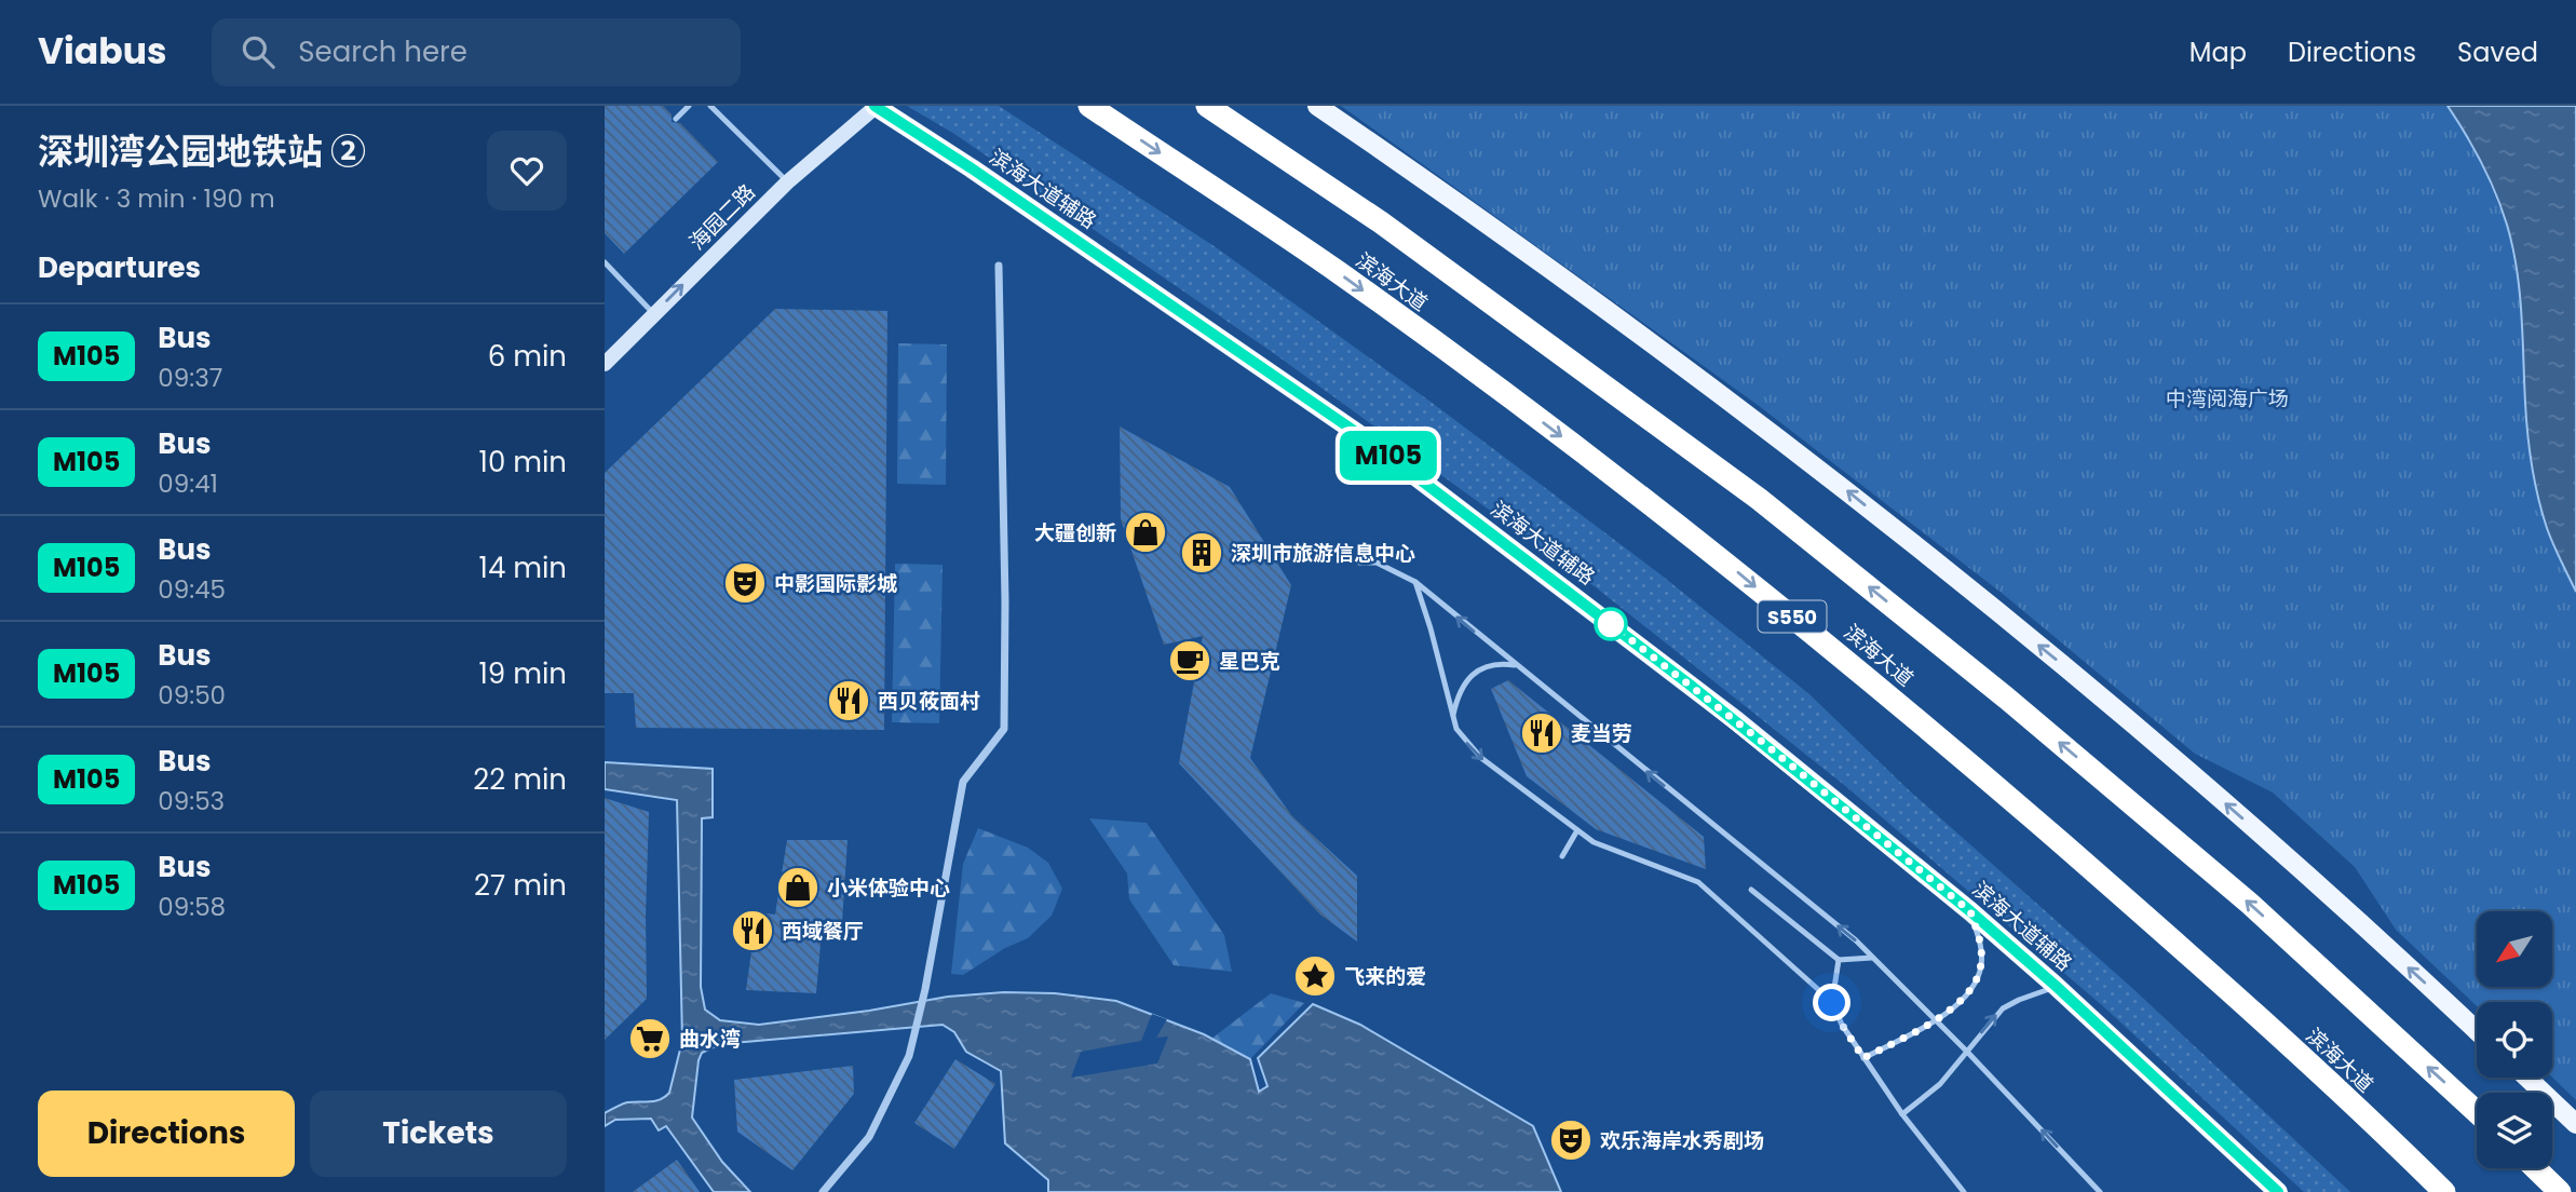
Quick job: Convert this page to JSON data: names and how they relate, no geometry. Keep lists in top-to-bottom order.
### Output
{
  "streets": {
    "highway": ["滨海大道", "S550"],
    "main road": ["滨海大道辅路"],
    "street": ["海园二路"]
  },
  "crossings": [
    ["滨海大道辅路", "海园二路"]
  ],
  "one_way": ["海园二路"],
  "parks": ["中湾阅海广场"],
  "places": {
    "shop": ["大疆创新", "小米体验中心"],
    "building": ["深圳市旅游信息中心"],
    "theatre": ["中影国际影城", "欢乐海岸水秀剧场"],
    "cafe": ["星巴克"],
    "restaurant": ["西贝莜面村", "麦当劳", "西域餐厅"],
    "place": ["飞来的爱"],
    "supermarket": ["曲水湾"]
  },
  "lines": ["bus line M105"],
  "north": "bottom left",
  "page": {
    "header": "Viabus",
    "search": "Search here",
    "nav": ["Map", "Directions", "Saved"],
    "heading": [
      ["深圳湾公园地铁站 ②", "Walk · 3 min · 190 m"],
      "Departures"
    ],
    "on_map": "M105",
    "list": [
      {
        "mark": "M105",
        "name": "Bus",
        "note": "09:37",
        "value": "6 min"
      },
      {
        "mark": "M105",
        "name": "Bus",
        "note": "09:41",
        "value": "10 min"
      },
      {
        "mark": "M105",
        "name": "Bus",
        "note": "09:45",
        "value": "14 min"
      },
      {
        "mark": "M105",
        "name": "Bus",
        "note": "09:50",
        "value": "19 min"
      },
      {
        "mark": "M105",
        "name": "Bus",
        "note": "09:53",
        "value": "22 min"
      },
      {
        "mark": "M105",
        "name": "Bus",
        "note": "09:58",
        "value": "27 min"
      }
    ],
    "buttons": ["Directions", "Tickets"]
  }
}
